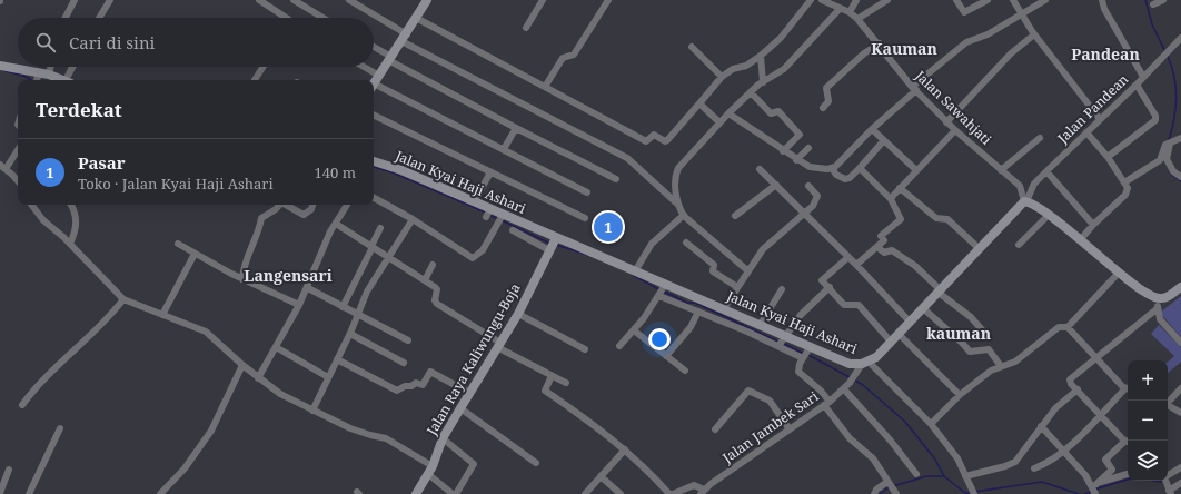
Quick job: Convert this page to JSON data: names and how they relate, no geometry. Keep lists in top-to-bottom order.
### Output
{
  "streets": {
    "main road": ["Jalan Kyai Haji Ashari", "Jalan Raya Kaliwungu-Boja"],
    "street": ["Jalan Sawahjati", "Jalan Pandean", "Jalan Jambek Sari"]
  },
  "crossings": [
    ["Jalan Sawahjati", "Jalan Pandean"],
    ["Jalan Sawahjati", "Jalan Kyai Haji Ashari"],
    ["Jalan Pandean", "Jalan Kyai Haji Ashari"],
    ["Jalan Kyai Haji Ashari", "Jalan Raya Kaliwungu-Boja"],
    ["Jalan Kyai Haji Ashari", "Jalan Jambek Sari"]
  ],
  "districts": [
    "Kauman",
    "Pandean",
    "Langensari",
    "kauman"
  ],
  "page": {
    "search": "Cari di sini",
    "heading": "Terdekat",
    "list": [
      {
        "mark": "1",
        "name": "Pasar",
        "note": "Toko · Jalan Kyai Haji Ashari",
        "value": "140 m"
      }
    ],
    "pins": "1",
    "map_buttons": ["+", "−"]
  }
}
